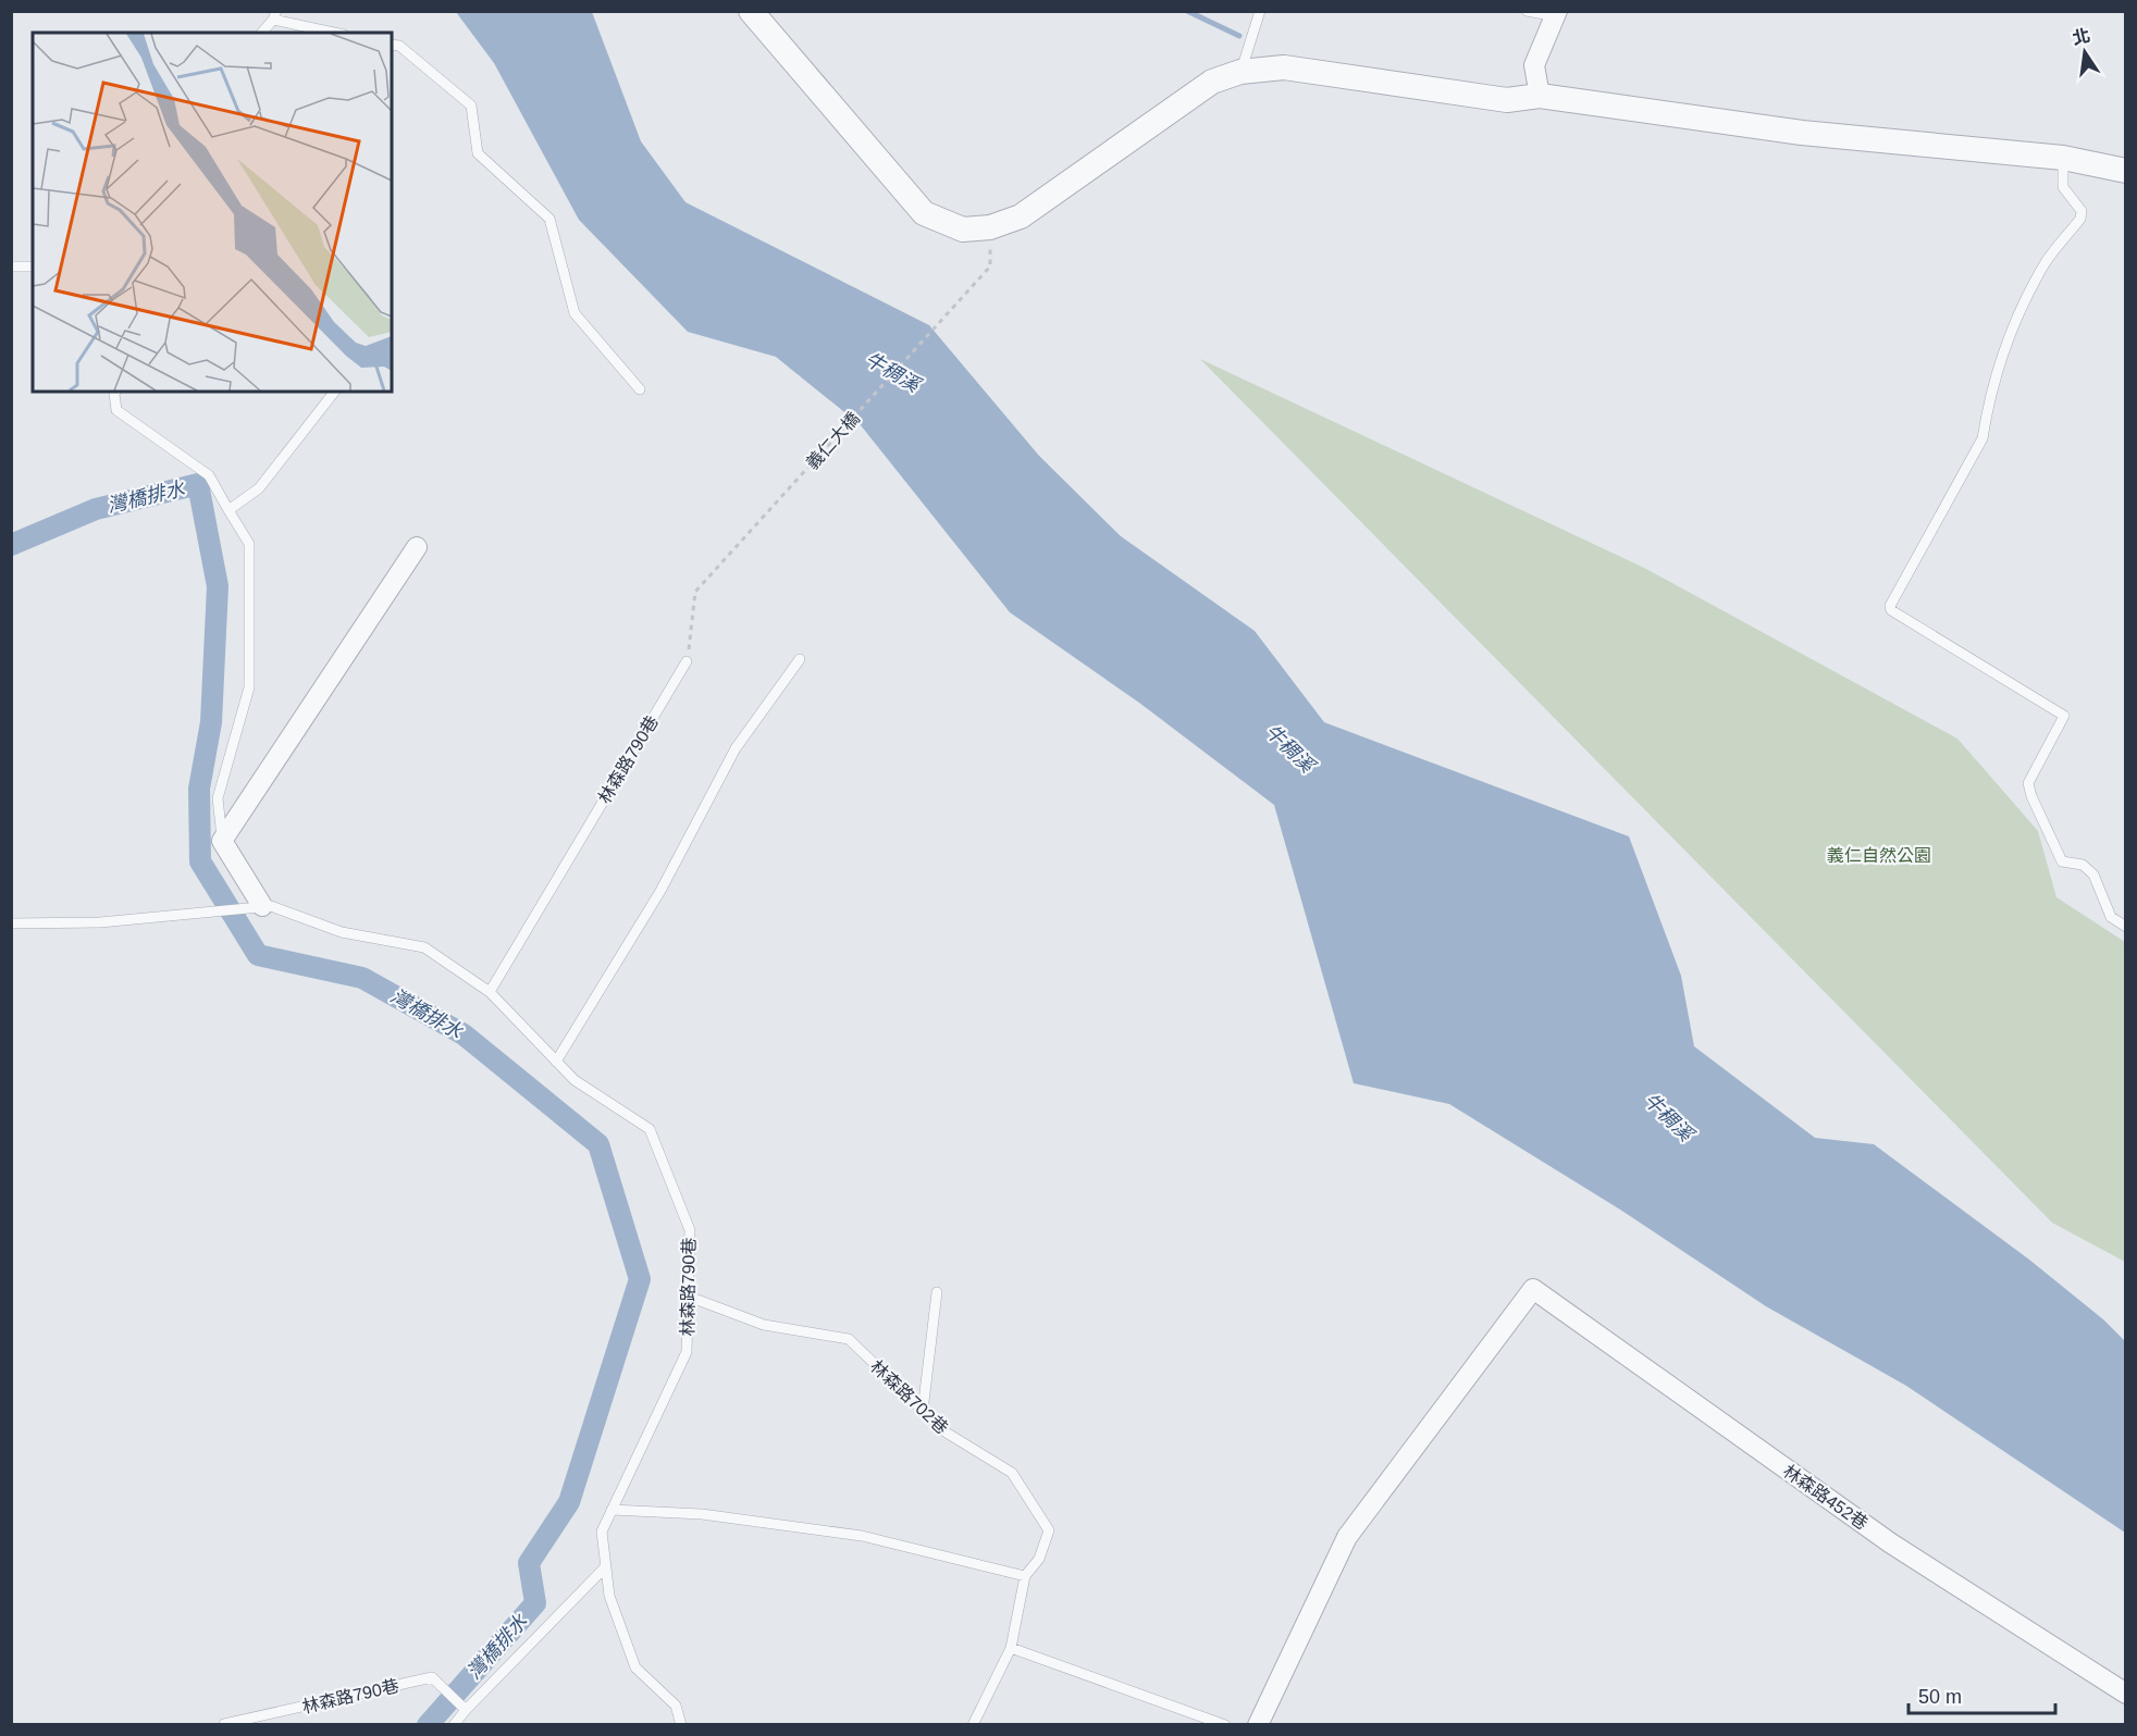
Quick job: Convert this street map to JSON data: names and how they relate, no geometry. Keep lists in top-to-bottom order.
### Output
{
  "streets": {
    "street": ["林森路452巷"],
    "lane": ["林森路790巷", "林森路702巷"],
    "path": ["義仁大橋"]
  },
  "crossings": [
    ["義仁大橋", "林森路790巷"],
    ["林森路790巷", "林森路702巷"]
  ],
  "water": ["牛稠溪", "灣橋排水"],
  "parks": ["義仁自然公園"],
  "scale_bar": "50 m",
  "north": "top"
}
